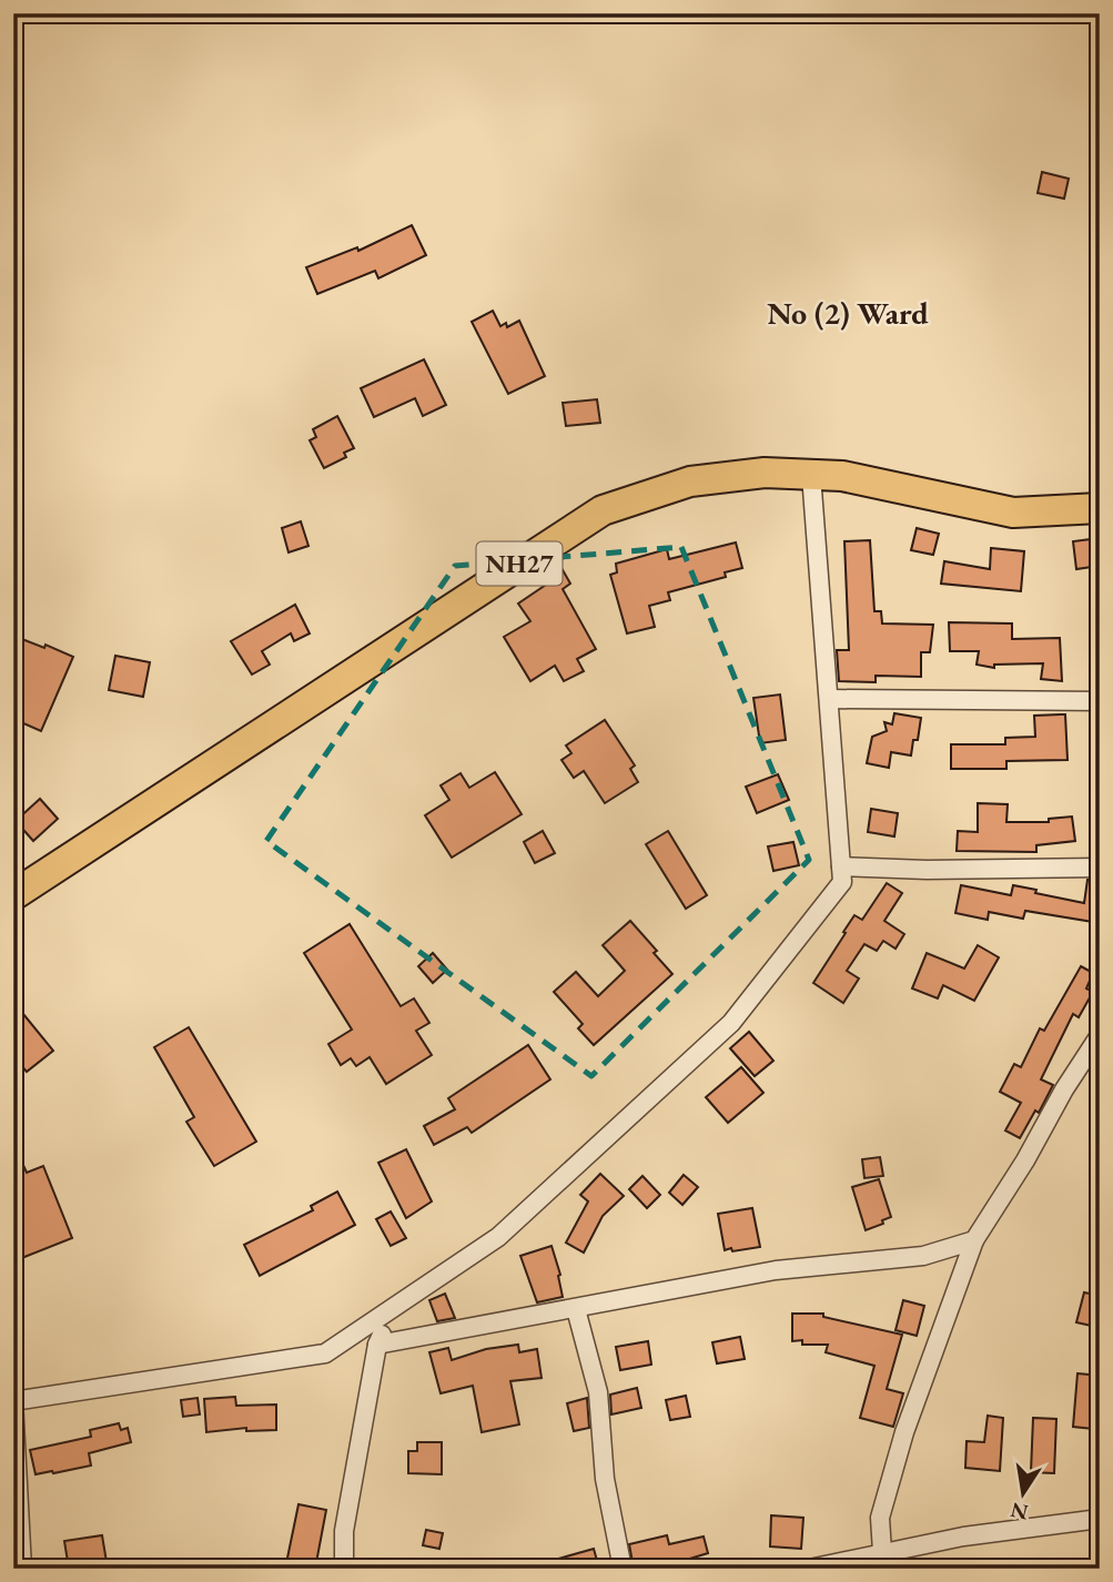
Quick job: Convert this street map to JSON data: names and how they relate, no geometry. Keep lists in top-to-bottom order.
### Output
{
  "streets": {
    "highway": ["NH27"]
  },
  "districts": ["No (2) Ward"],
  "north": "bottom"
}
